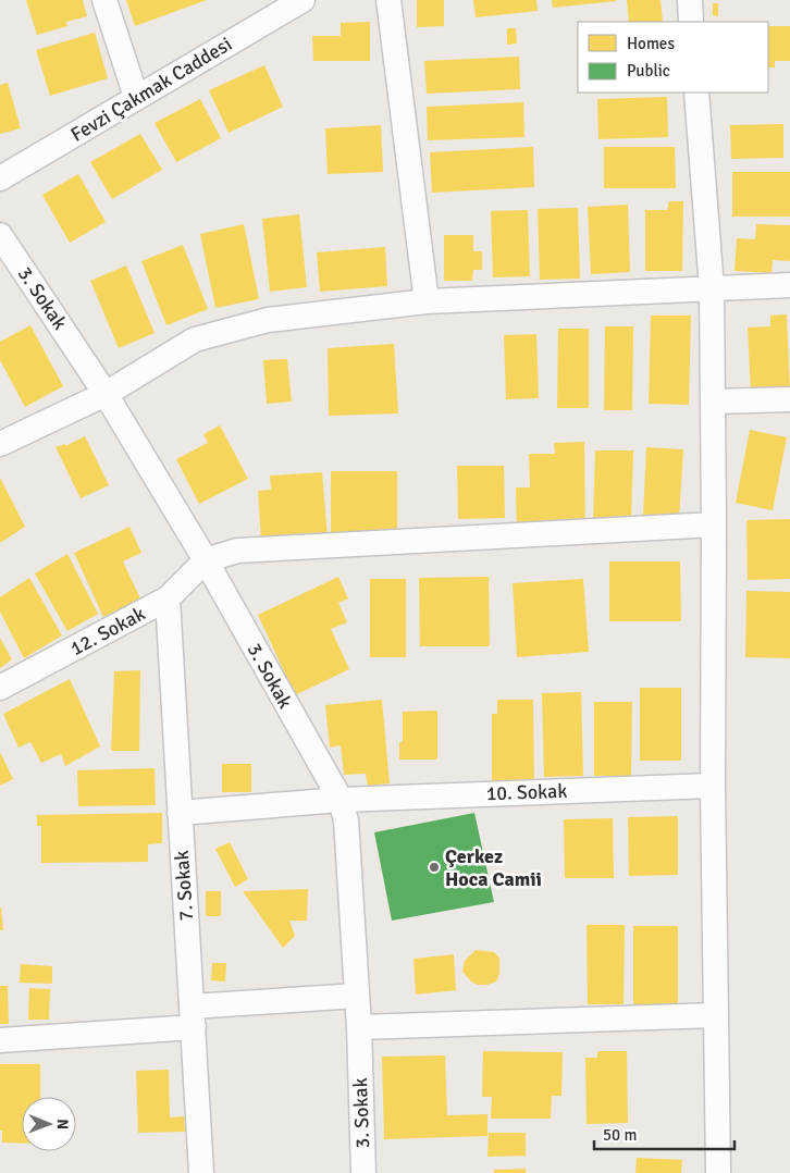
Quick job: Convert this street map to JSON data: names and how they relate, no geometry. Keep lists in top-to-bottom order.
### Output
{
  "streets": {
    "street": [
      "Fevzi Çakmak Caddesi",
      "3. Sokak",
      "12. Sokak",
      "10. Sokak",
      "7. Sokak"
    ]
  },
  "crossings": [
    ["3. Sokak", "12. Sokak"],
    ["3. Sokak", "10. Sokak"],
    ["12. Sokak", "7. Sokak"],
    ["10. Sokak", "7. Sokak"]
  ],
  "places": ["Çerkez Hoca Camii"],
  "legend": ["Homes", "Public"],
  "scale_bar": "50 m",
  "north": "right"
}
